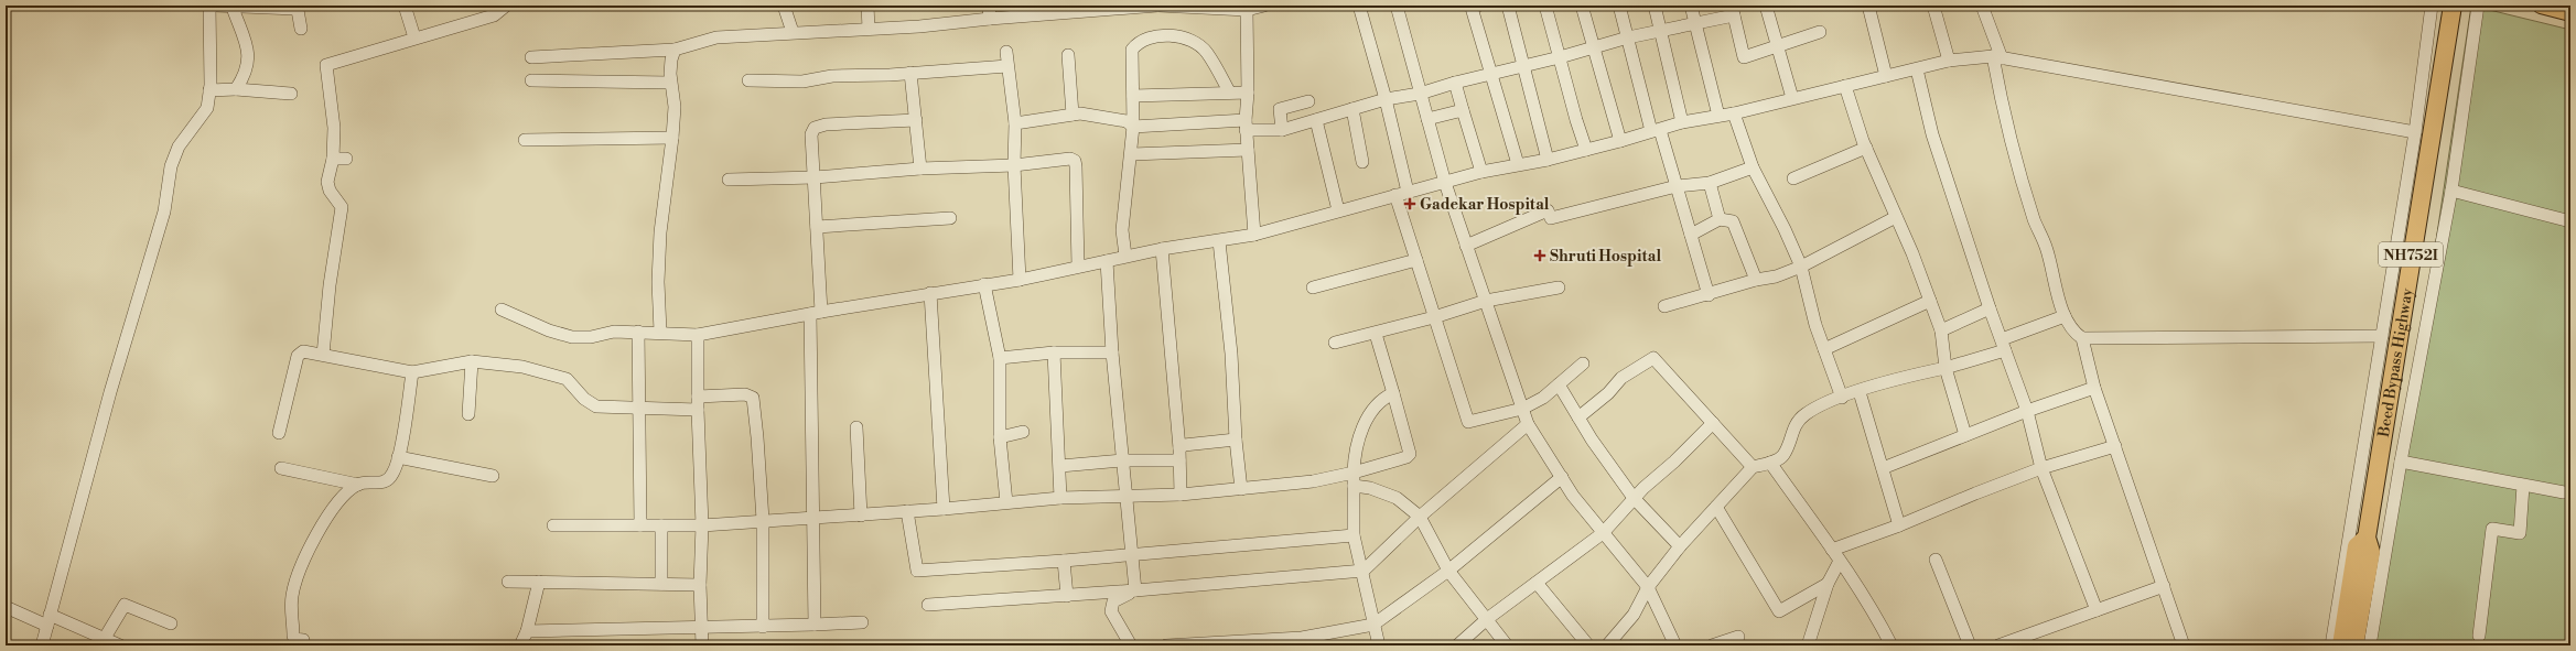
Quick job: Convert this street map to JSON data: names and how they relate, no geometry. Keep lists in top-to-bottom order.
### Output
{
  "streets": {
    "highway": ["NH752I", "Beed Bypass Highway"]
  },
  "places": {
    "health": ["Gadekar Hospital", "Shruti Hospital"]
  }
}
